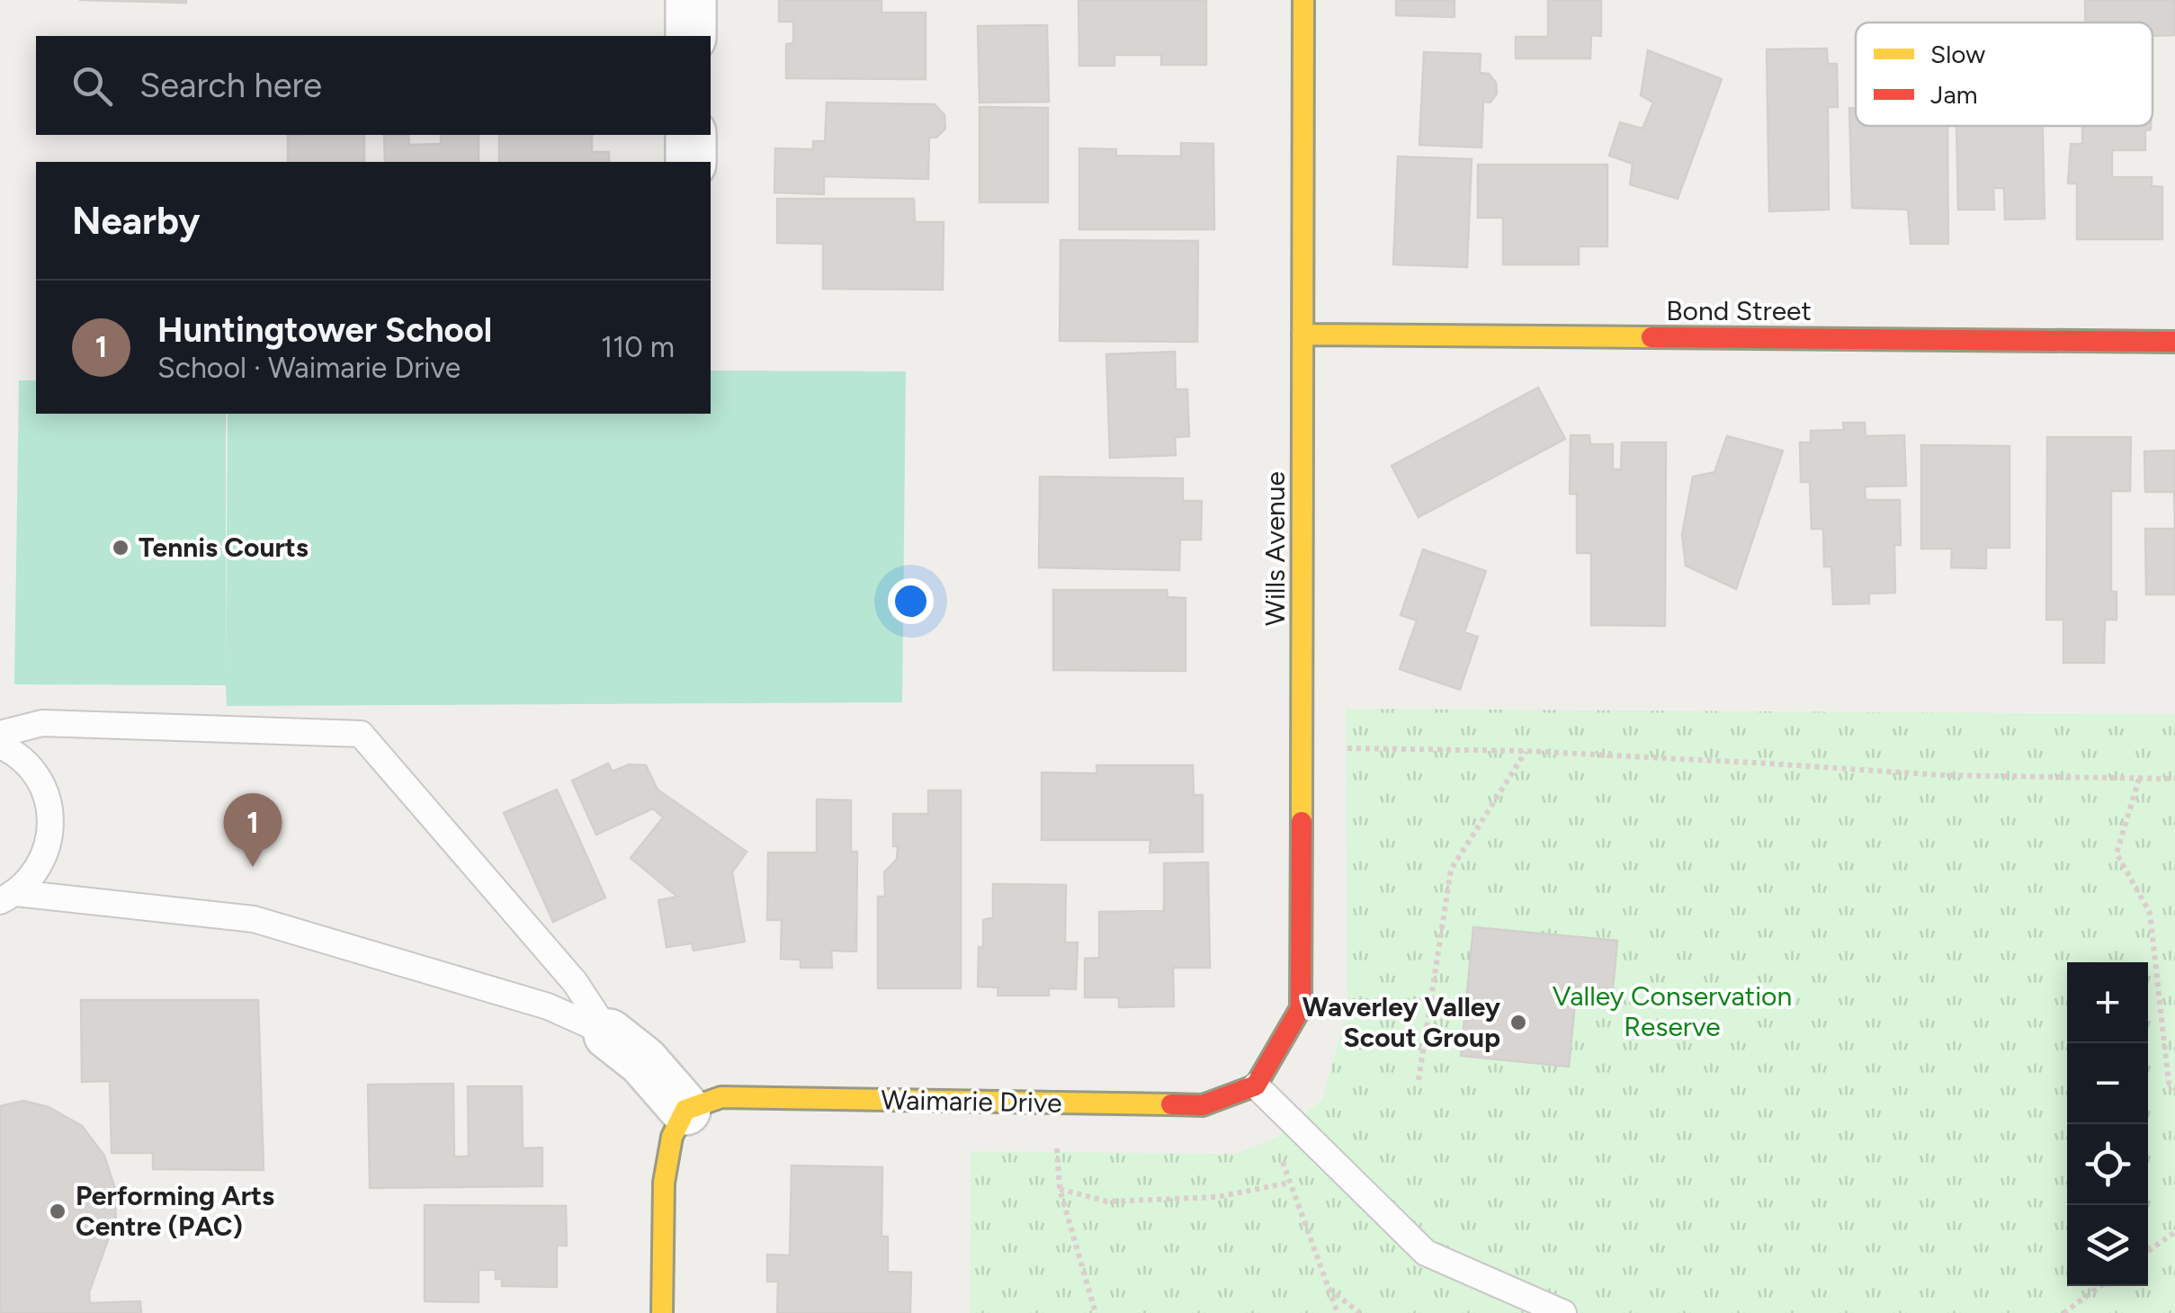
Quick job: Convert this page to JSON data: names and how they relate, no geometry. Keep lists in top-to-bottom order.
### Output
{
  "streets": {
    "street": ["Bond Street", "Wills Avenue", "Waimarie Drive"]
  },
  "crossings": [
    ["Bond Street", "Wills Avenue"],
    ["Wills Avenue", "Waimarie Drive"]
  ],
  "parks": ["Valley Conservation Reserve"],
  "places": ["Tennis Courts", "Waverley Valley Scout Group", "Performing Arts Centre (PAC)"],
  "legend": ["Slow", "Jam"],
  "page": {
    "search": "Search here",
    "heading": "Nearby",
    "list": [
      {
        "mark": "1",
        "name": "Huntingtower School",
        "note": "School · Waimarie Drive",
        "value": "110 m"
      }
    ],
    "pins": "1",
    "map_buttons": ["+", "−"]
  }
}
